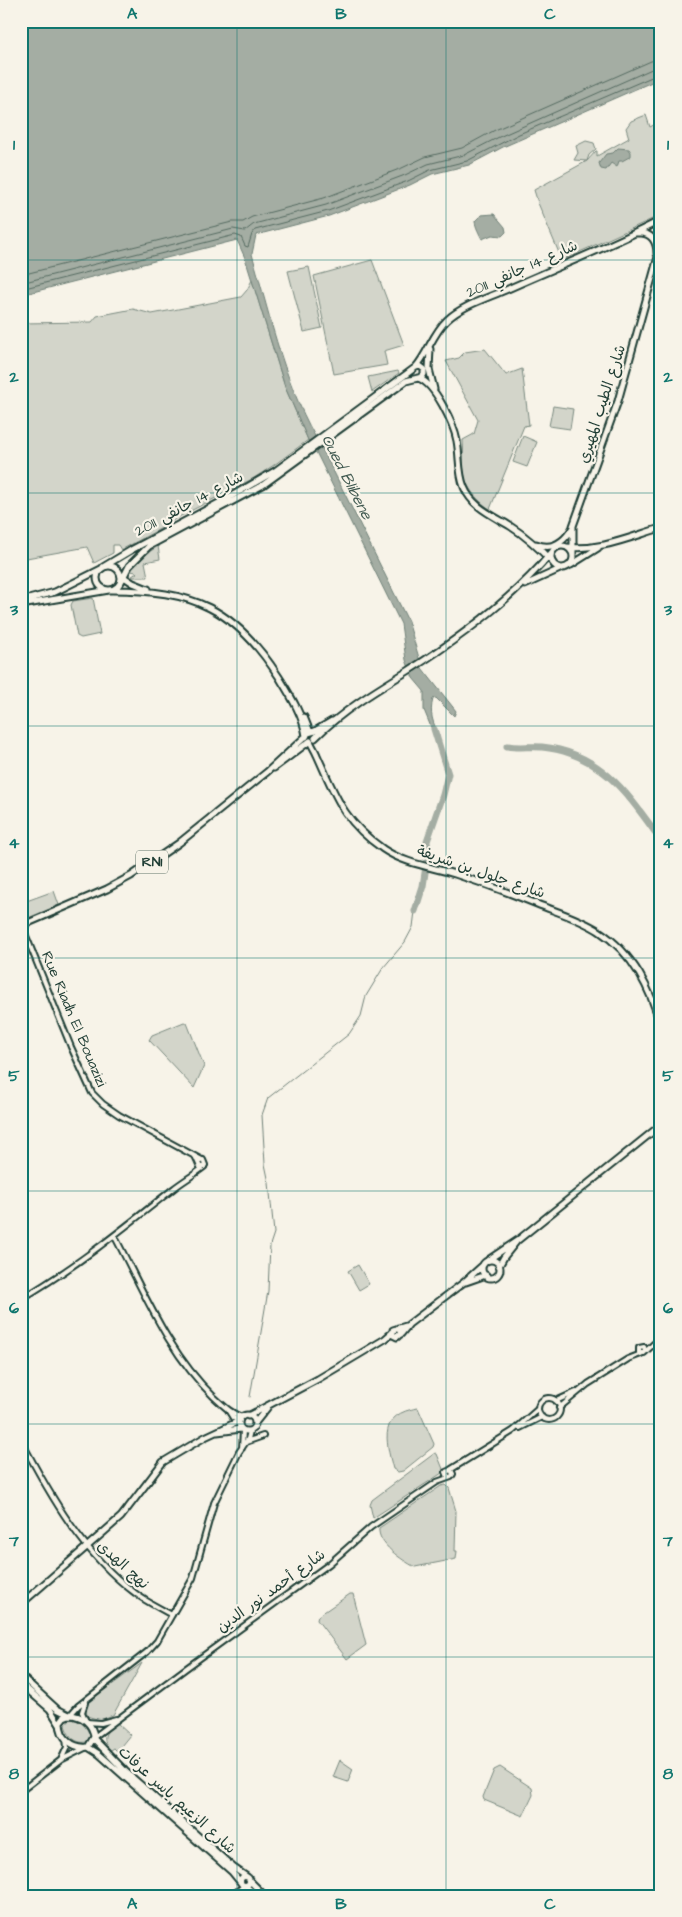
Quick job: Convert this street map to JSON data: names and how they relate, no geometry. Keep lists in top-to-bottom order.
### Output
{
  "streets": {
    "main road": [
      "شارع 14 جانفي 2011",
      "شارع الطيب المهيري",
      "RN1",
      "شارع جلول بن شريفة",
      "شارع الزعيم ياسر عرفات"
    ],
    "street": ["Rue Riadh El Bouazizi", "نهج الهدى", "شارع أحمد نور الدين"]
  },
  "crossings": [
    ["شارع الطيب المهيري", "RN1"],
    ["RN1", "شارع جلول بن شريفة"],
    ["RN1", "Rue Riadh El Bouazizi"],
    ["شارع أحمد نور الدين", "شارع الزعيم ياسر عرفات"]
  ],
  "water": ["Oued Blibene"],
  "grid": {
    "columns": ["A", "B", "C"],
    "rows": [
      "1",
      "2",
      "3",
      "4",
      "5",
      "6",
      "7",
      "8"
    ]
  }
}
